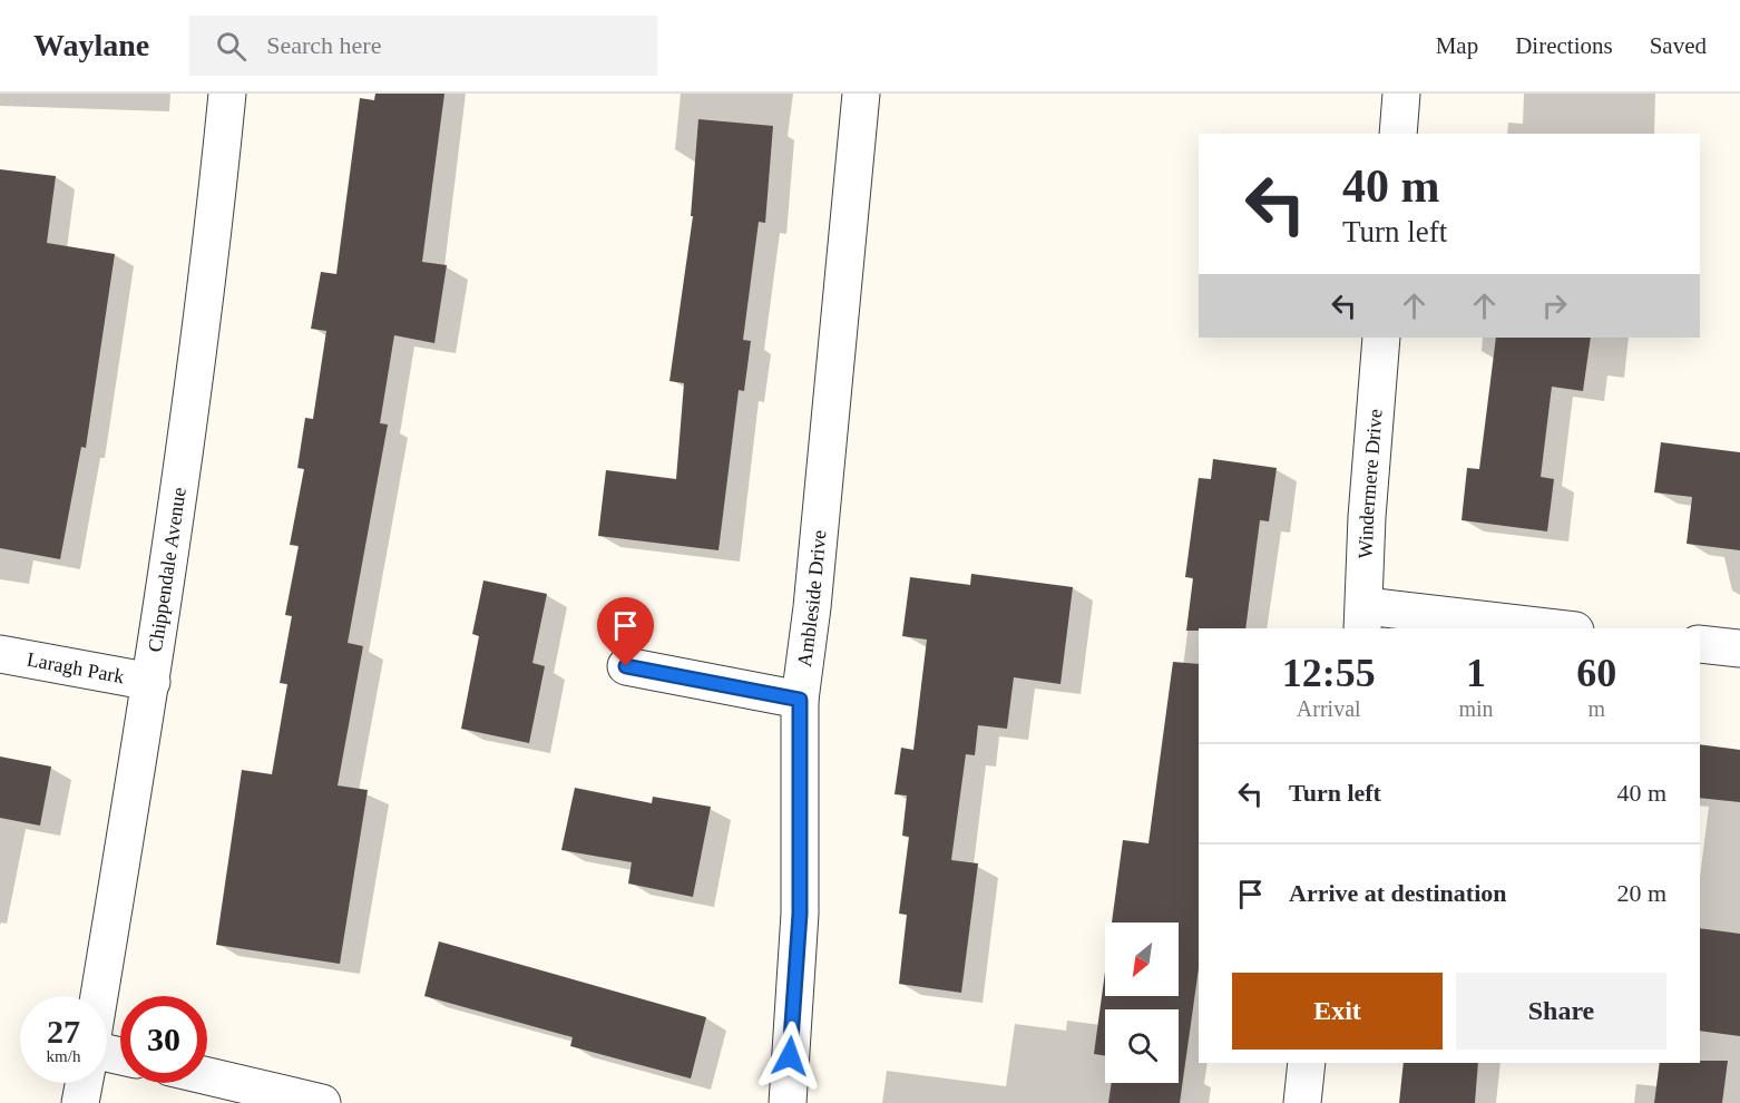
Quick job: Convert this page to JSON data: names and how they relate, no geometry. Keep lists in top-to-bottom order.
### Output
{
  "streets": {
    "street": [
      "Windermere Drive",
      "Chippendale Avenue",
      "Ambleside Drive",
      "Laragh Park"
    ]
  },
  "crossings": [
    ["Chippendale Avenue", "Laragh Park"]
  ],
  "north": "bottom left",
  "page": {
    "header": "Waylane",
    "search": "Search here",
    "nav": ["Map", "Directions", "Saved"],
    "turn": ["40 m", "Turn left"],
    "eta": [
      "12:55",
      "Arrival",
      "1",
      "min",
      "60",
      "m"
    ],
    "list": [
      {
        "name": "Turn left",
        "value": "40 m"
      },
      {
        "name": "Arrive at destination",
        "value": "20 m"
      }
    ],
    "buttons": ["Exit", "Share"],
    "speed": "27 km/h",
    "limit": "30"
  }
}
